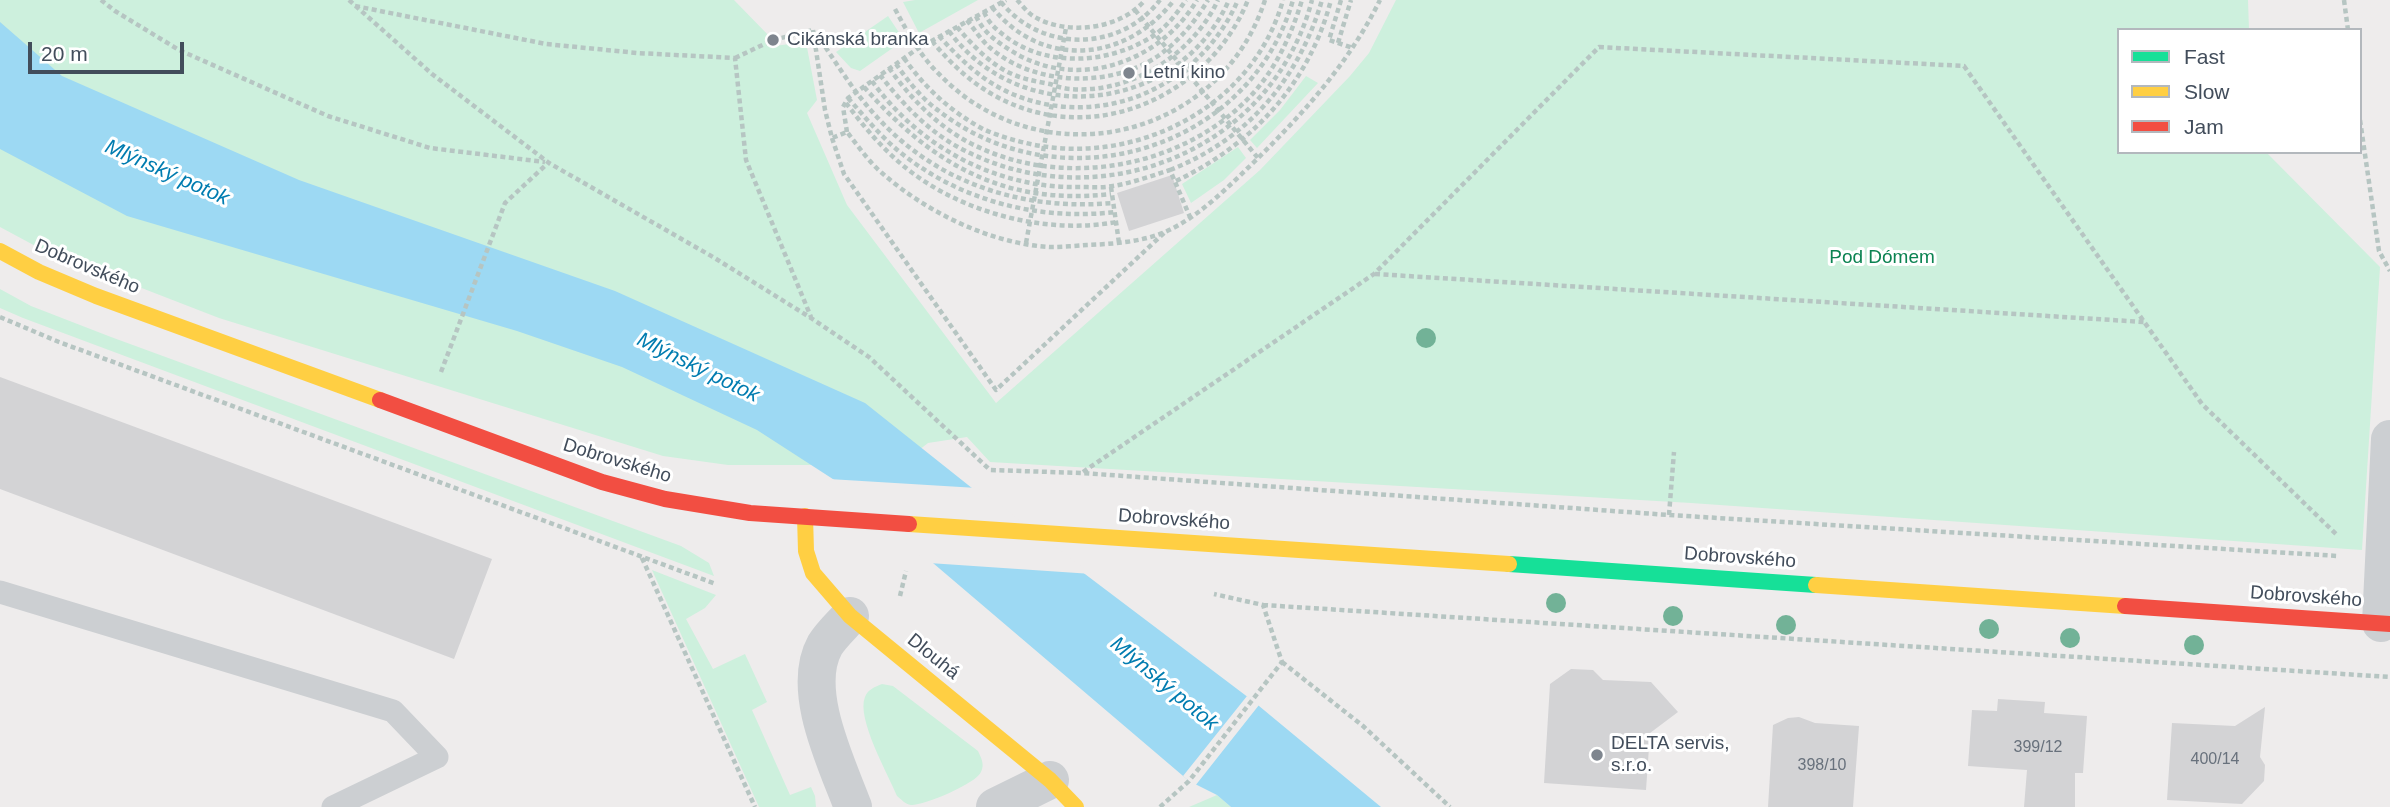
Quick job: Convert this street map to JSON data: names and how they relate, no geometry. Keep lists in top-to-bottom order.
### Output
{
  "streets": {
    "main road": ["Dobrovského", "Dlouhá"]
  },
  "crossings": [
    ["Dobrovského", "Dlouhá"]
  ],
  "water": ["Mlýnský potok"],
  "parks": ["Pod Dómem"],
  "places": ["Cikánská branka", "Letní kino", "DELTA servis, s.r.o."],
  "house_numbers": ["399/12", "400/14", "398/10"],
  "legend": ["Fast", "Slow", "Jam"],
  "scale_bar": "20 m"
}
